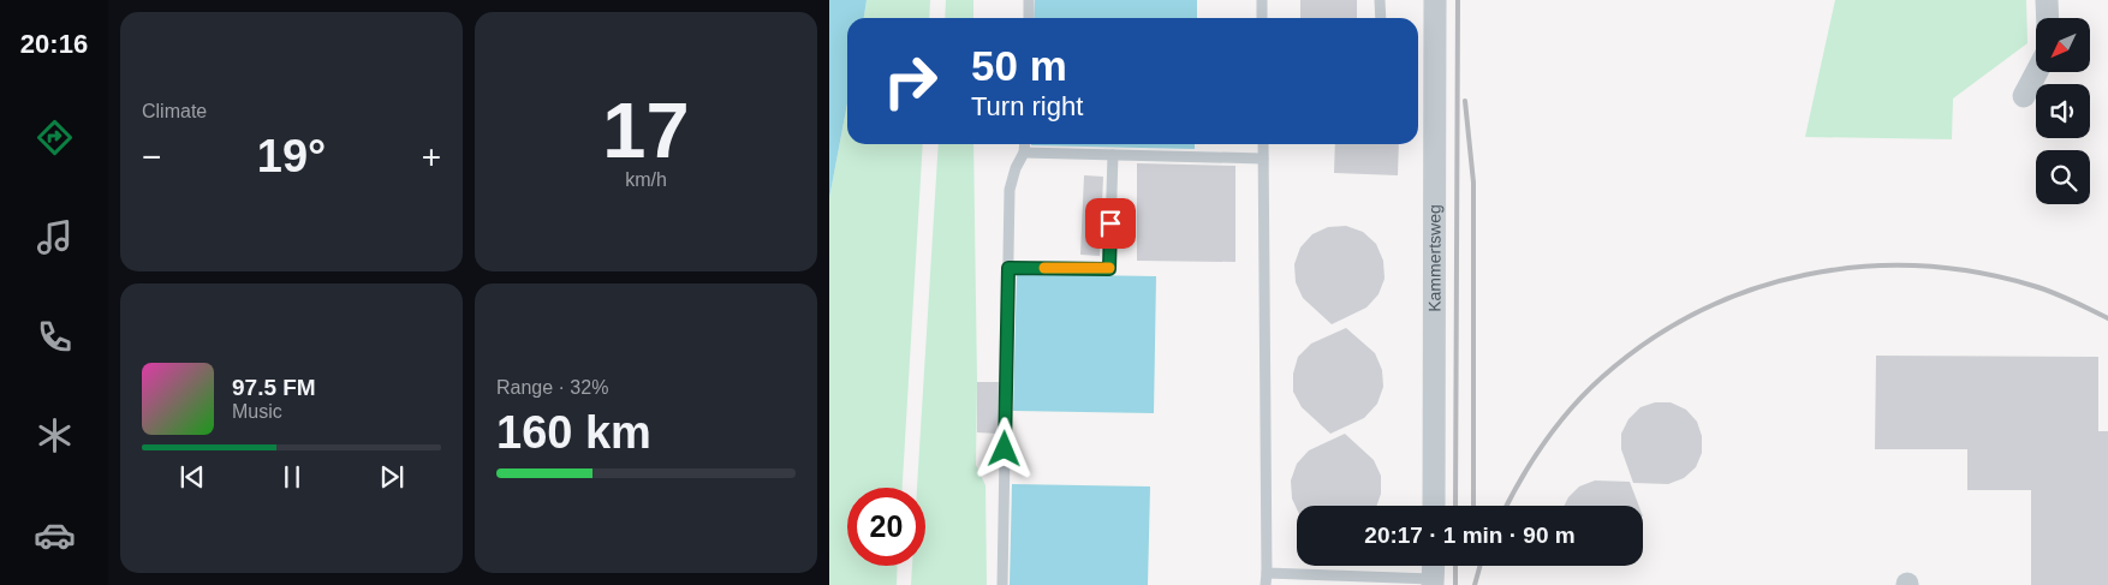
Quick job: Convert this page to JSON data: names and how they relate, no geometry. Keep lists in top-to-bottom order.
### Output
{
  "streets": {
    "street": ["Kammertsweg"]
  },
  "north": "bottom left",
  "page": {
    "tabs": "20:16",
    "tile": [
      "Climate",
      ["17", "km/h"],
      ["Range · 32%", "160 km"]
    ],
    "turn": ["50 m", "Turn right"],
    "heat": ["−", "19°", "+"],
    "song": ["97.5 FM", "Music"],
    "limit": "20",
    "trip": "20:17 · 1 min · 90 m"
  }
}
